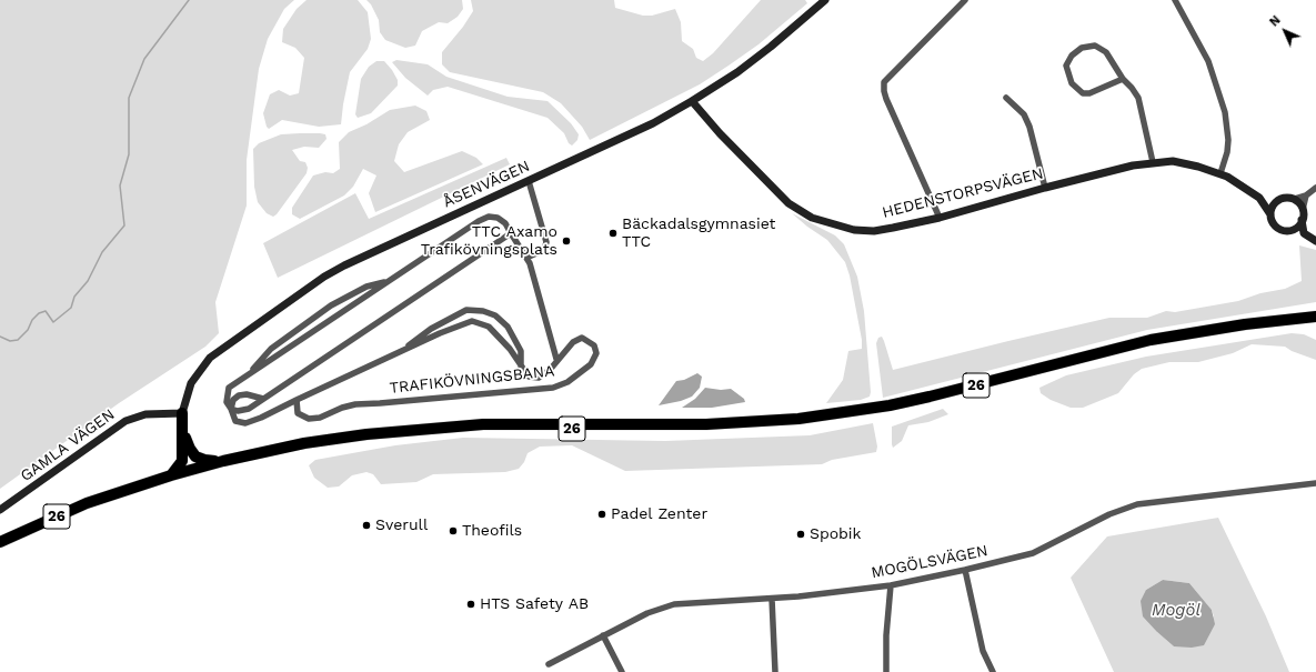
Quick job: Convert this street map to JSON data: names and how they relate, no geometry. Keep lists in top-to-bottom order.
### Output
{
  "streets": {
    "highway": ["26"],
    "street": [
      "ÅSENVÄGEN",
      "HEDENSTORPSVÄGEN",
      "TRAFIKÖVNINGSBANA",
      "GAMLA VÄGEN",
      "MOGÖLSVÄGEN"
    ]
  },
  "crossings": [
    ["ÅSENVÄGEN", "HEDENSTORPSVÄGEN"],
    ["ÅSENVÄGEN", "GAMLA VÄGEN"]
  ],
  "water": ["Mogöl"],
  "places": [
    "Bäckadalsgymnasiet TTC",
    "TTC Axamo Trafikövningsplats",
    "Padel Zenter",
    "Sverull",
    "Theofils",
    "Spobik",
    "HTS Safety AB"
  ],
  "north": "top left"
}
